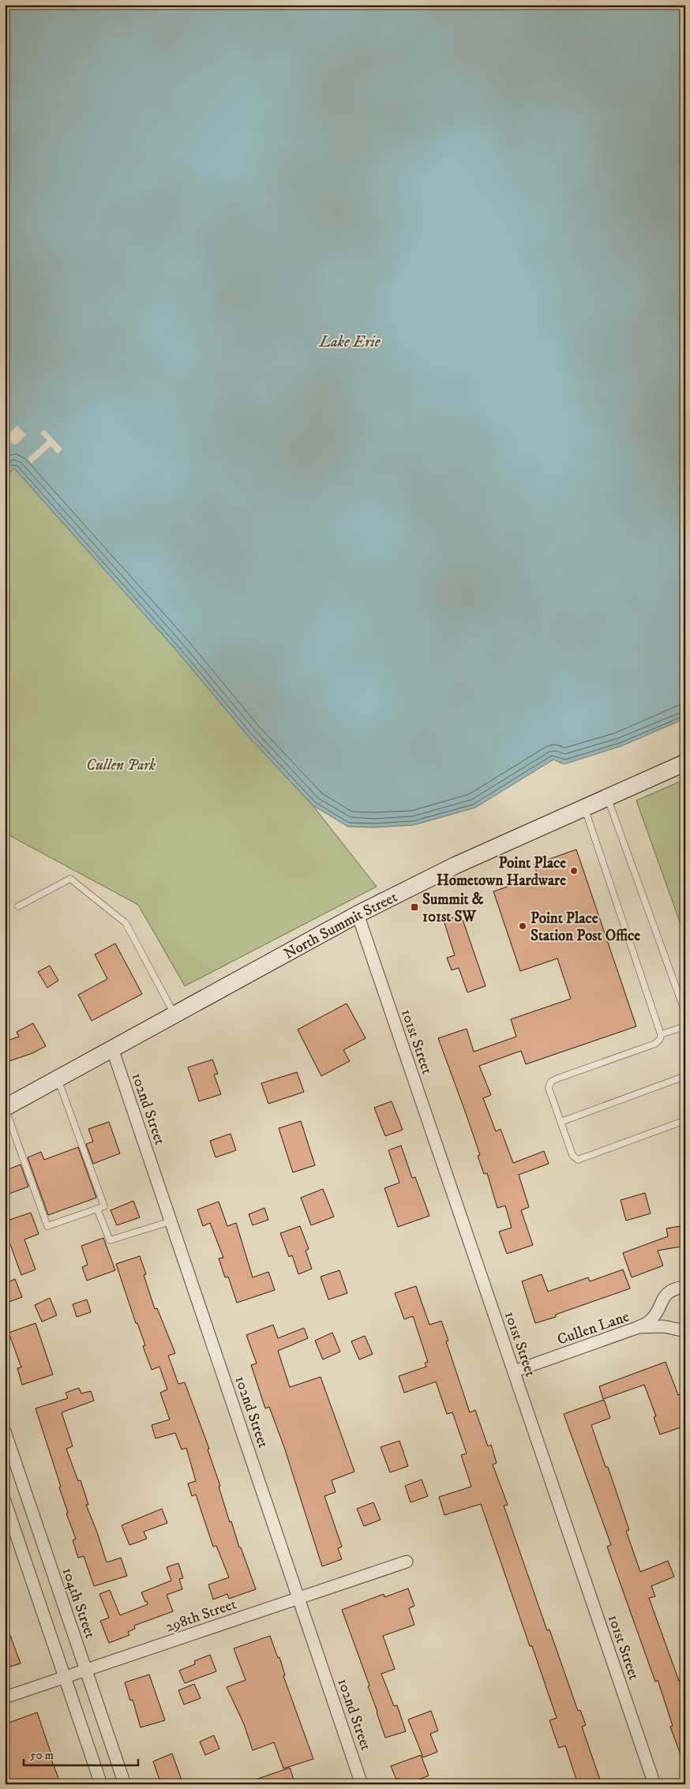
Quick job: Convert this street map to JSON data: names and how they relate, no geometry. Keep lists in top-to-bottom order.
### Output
{
  "streets": {
    "main road": ["North Summit Street"],
    "street": [
      "101st Street",
      "102nd Street",
      "Cullen Lane",
      "104th Street",
      "298th Street"
    ]
  },
  "crossings": [
    ["North Summit Street", "101st Street"],
    ["North Summit Street", "102nd Street"],
    ["101st Street", "Cullen Lane"],
    ["102nd Street", "298th Street"],
    ["104th Street", "298th Street"]
  ],
  "water": ["Lake Erie"],
  "parks": ["Cullen Park"],
  "places": {
    "other": ["Point Place Hometown Hardware", "Point Place Station Post Office"],
    "transit": ["Summit & 101st SW"]
  },
  "scale_bar": "50 m"
}
